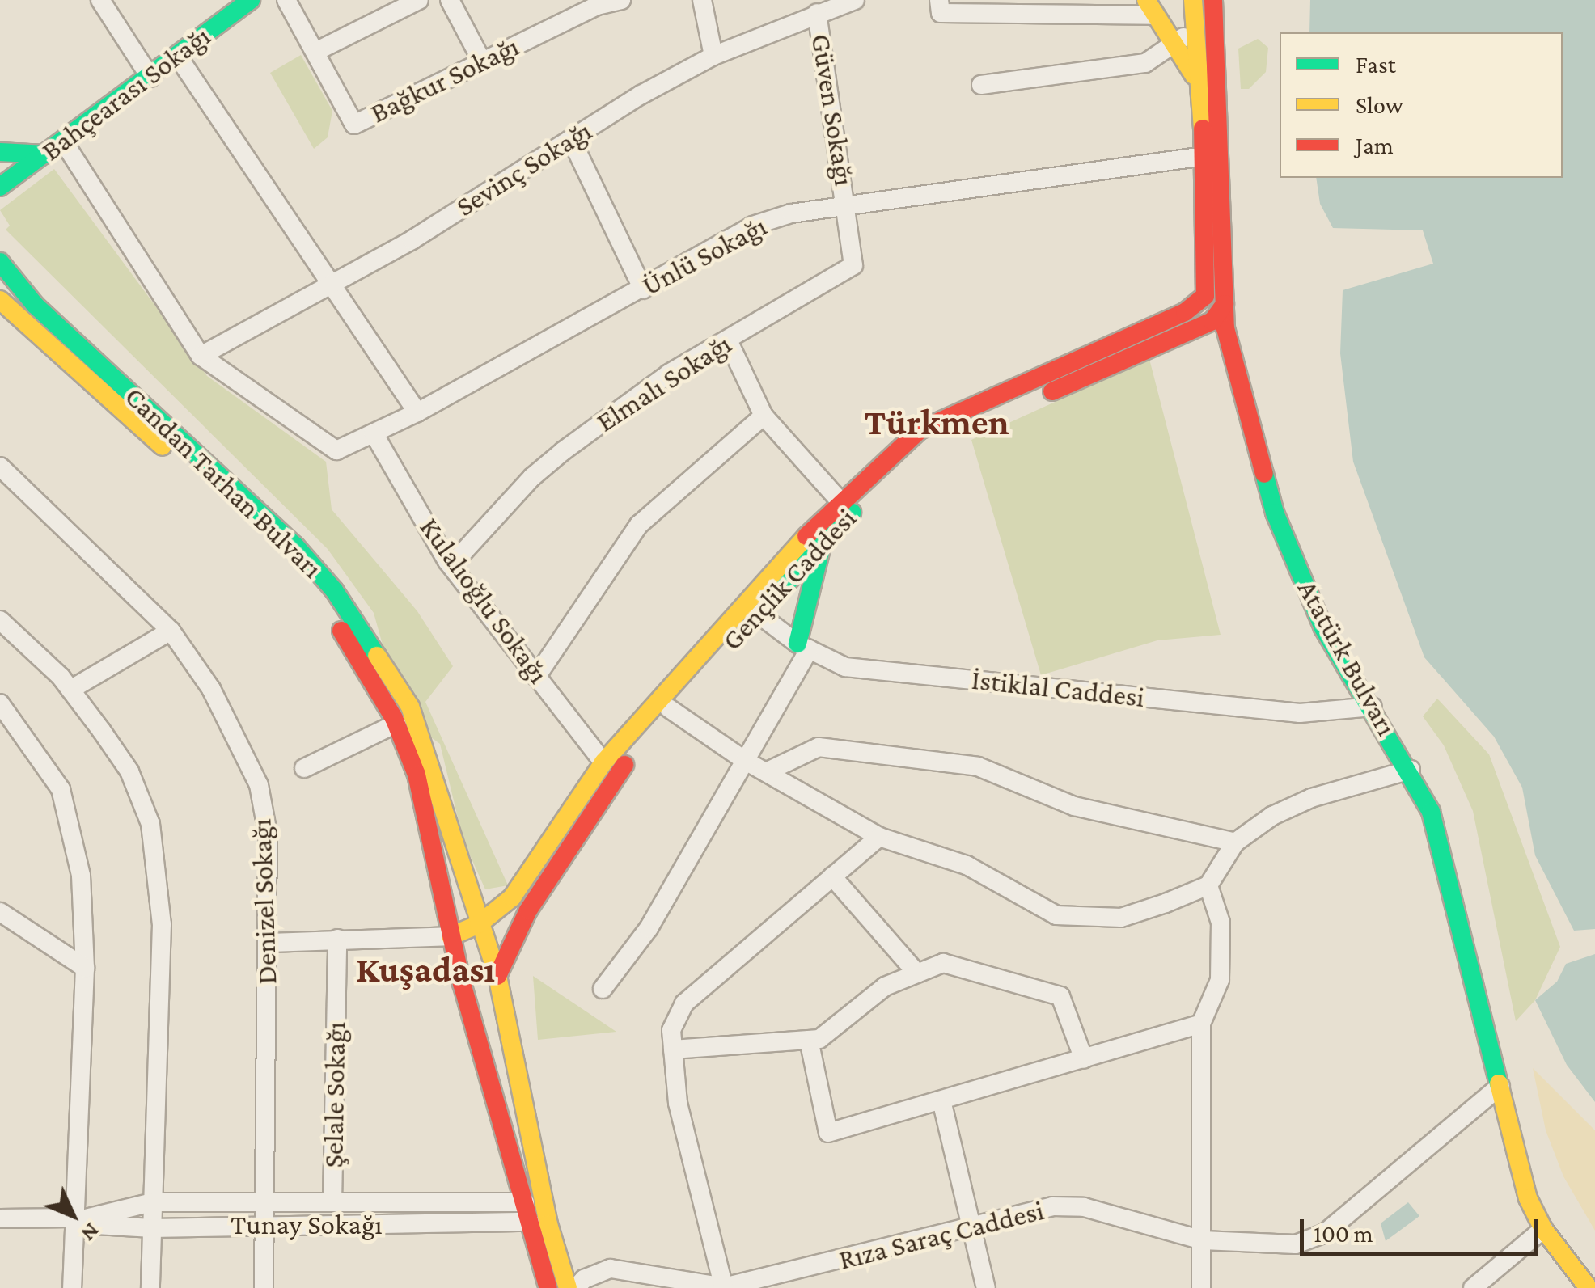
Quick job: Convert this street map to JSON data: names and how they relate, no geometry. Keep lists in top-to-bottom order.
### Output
{
  "streets": {
    "main road": [
      "Bahçearası Sokağı",
      "Candan Tarhan Bulvarı",
      "Gençlik Caddesi",
      "Atatürk Bulvarı"
    ],
    "street": [
      "Bağkur Sokağı",
      "Güven Sokağı",
      "Sevinç Sokağı",
      "Ünlü Sokağı",
      "Elmalı Sokağı",
      "Kulalıoğlu Sokağı",
      "İstiklal Caddesi",
      "Denizel Sokağı",
      "Şelale Sokağı",
      "Tunay Sokağı",
      "Rıza Saraç Caddesi"
    ]
  },
  "crossings": [
    ["Güven Sokağı", "Sevinç Sokağı"],
    ["Güven Sokağı", "Ünlü Sokağı"],
    ["Güven Sokağı", "Elmalı Sokağı"],
    ["Sevinç Sokağı", "Ünlü Sokağı"],
    ["Ünlü Sokağı", "Elmalı Sokağı"],
    ["Ünlü Sokağı", "Kulalıoğlu Sokağı"],
    ["Elmalı Sokağı", "Kulalıoğlu Sokağı"],
    ["Candan Tarhan Bulvarı", "Gençlik Caddesi"],
    ["Candan Tarhan Bulvarı", "Tunay Sokağı"],
    ["Gençlik Caddesi", "Kulalıoğlu Sokağı"],
    ["Gençlik Caddesi", "Atatürk Bulvarı"],
    ["Gençlik Caddesi", "İstiklal Caddesi"],
    ["Atatürk Bulvarı", "İstiklal Caddesi"],
    ["Atatürk Bulvarı", "Rıza Saraç Caddesi"],
    ["Denizel Sokağı", "Tunay Sokağı"],
    ["Şelale Sokağı", "Tunay Sokağı"]
  ],
  "districts": ["Türkmen", "Kuşadası"],
  "legend": ["Fast", "Slow", "Jam"],
  "scale_bar": "100 m",
  "north": "bottom right"
}
